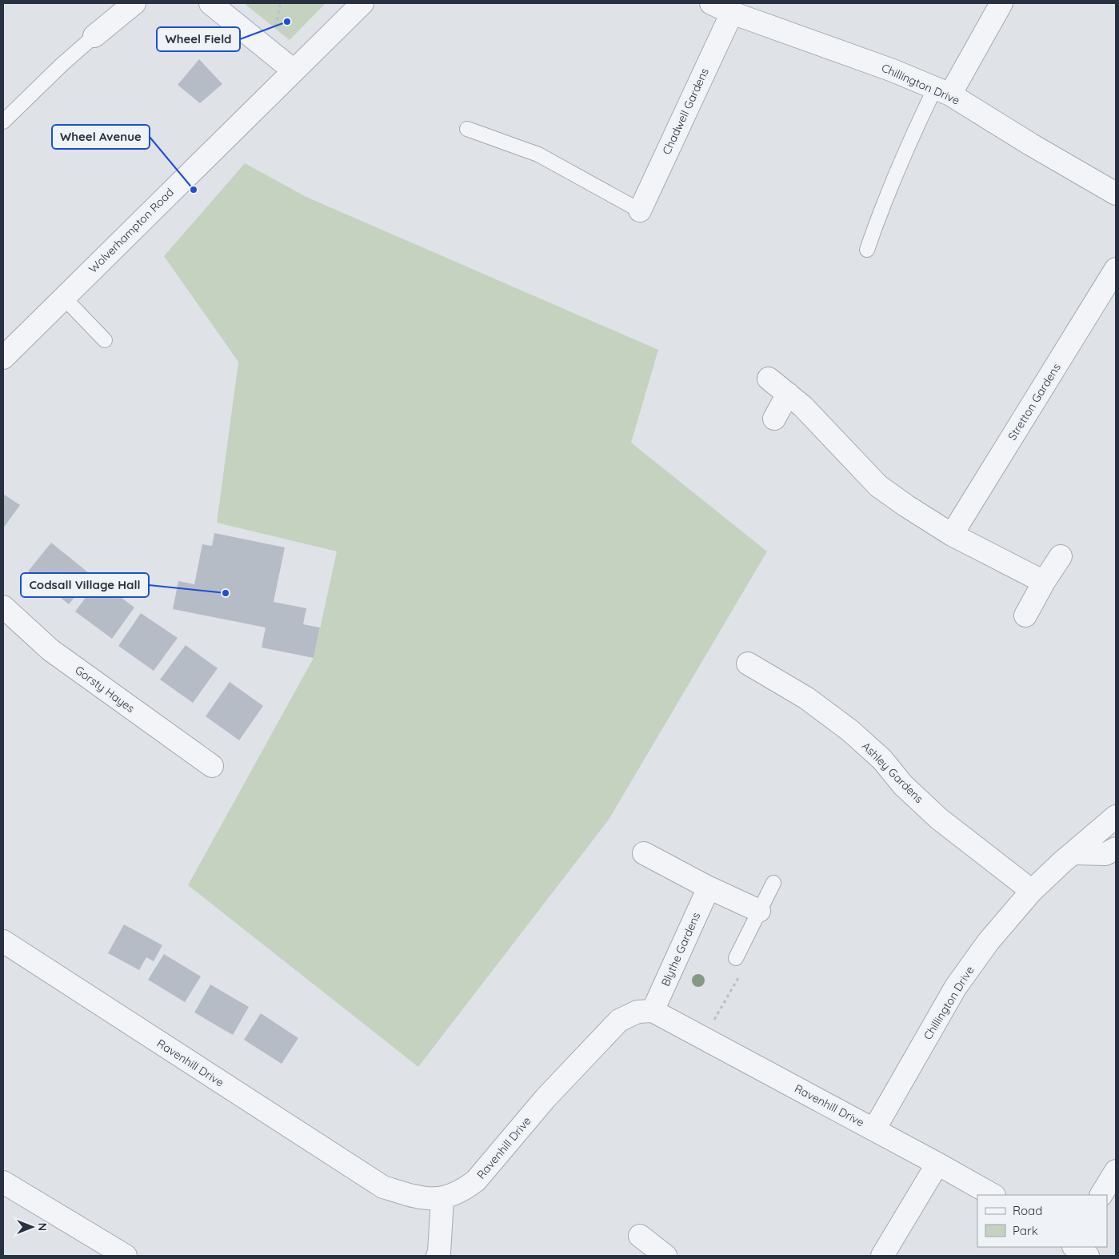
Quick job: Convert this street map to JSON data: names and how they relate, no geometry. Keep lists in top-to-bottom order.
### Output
{
  "streets": {
    "street": [
      "Chillington Drive",
      "Chadwell Gardens",
      "Wolverhampton Road",
      "Stretton Gardens",
      "Gorsty Hayes",
      "Ashley Gardens",
      "Blythe Gardens",
      "Ravenhill Drive"
    ]
  },
  "crossings": [
    ["Chillington Drive", "Chadwell Gardens"],
    ["Chillington Drive", "Ashley Gardens"],
    ["Chillington Drive", "Ravenhill Drive"],
    ["Blythe Gardens", "Ravenhill Drive"]
  ],
  "places": ["Wheel Field", "Wheel Avenue", "Codsall Village Hall"],
  "legend": ["Road", "Park"],
  "north": "right"
}
